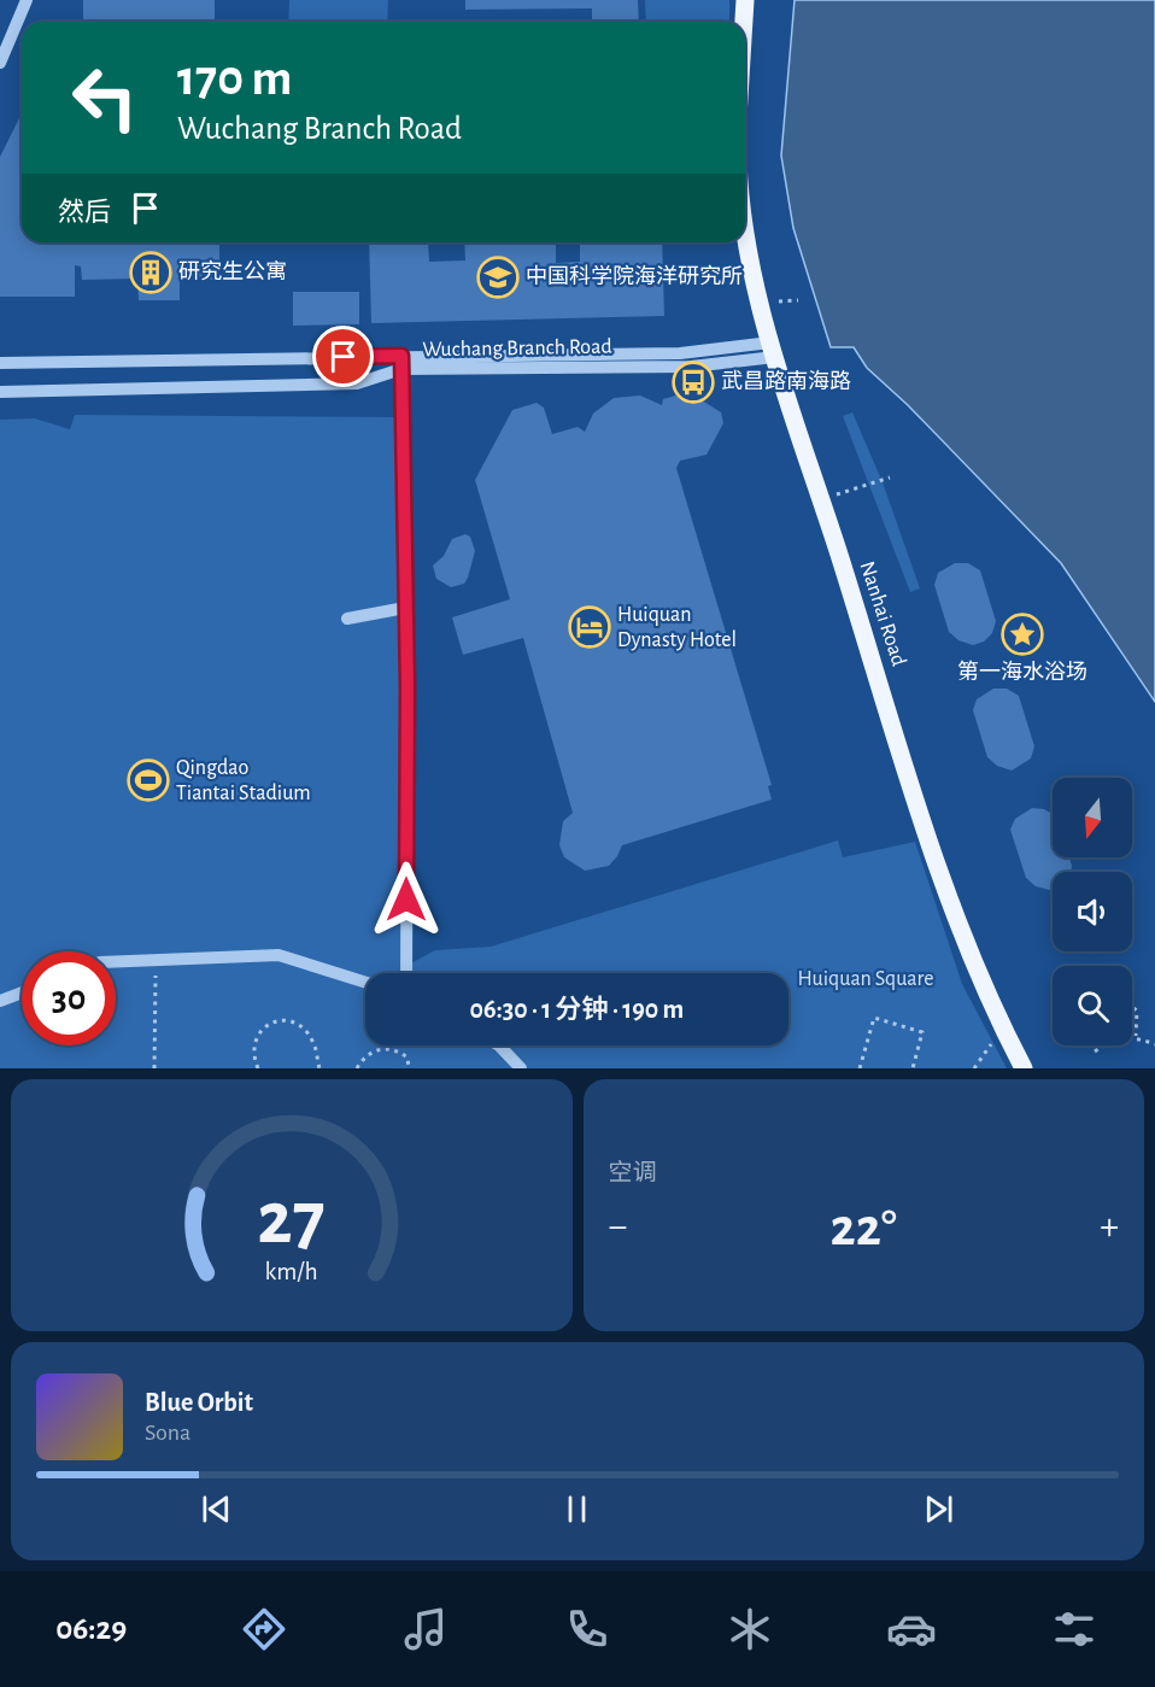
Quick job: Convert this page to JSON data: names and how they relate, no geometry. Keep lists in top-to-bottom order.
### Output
{
  "streets": {
    "main road": ["Nanhai Road"],
    "street": ["Wuchang Branch Road"]
  },
  "crossings": [
    ["Wuchang Branch Road", "Nanhai Road"]
  ],
  "parks": ["Huiquan Square"],
  "places": {
    "building": ["研究生公寓"],
    "school or university": ["中国科学院海洋研究所"],
    "bus stop": ["武昌路南海路"],
    "hotel": ["Huiquan Dynasty Hotel"],
    "place": ["第一海水浴场"],
    "sports": ["Qingdao Tiantai Stadium"]
  },
  "north": "bottom",
  "page": {
    "turn": ["170 m", "Wuchang Branch Road"],
    "then": "然后",
    "limit": "30",
    "trip": "06:30 · 1 分钟 · 190 m",
    "tile": "空调",
    "heat": ["−", "22°", "+"],
    "song": ["Blue Orbit", "Sona"],
    "tabs": "06:29",
    "gauge": ["27", "km/h"]
  }
}
